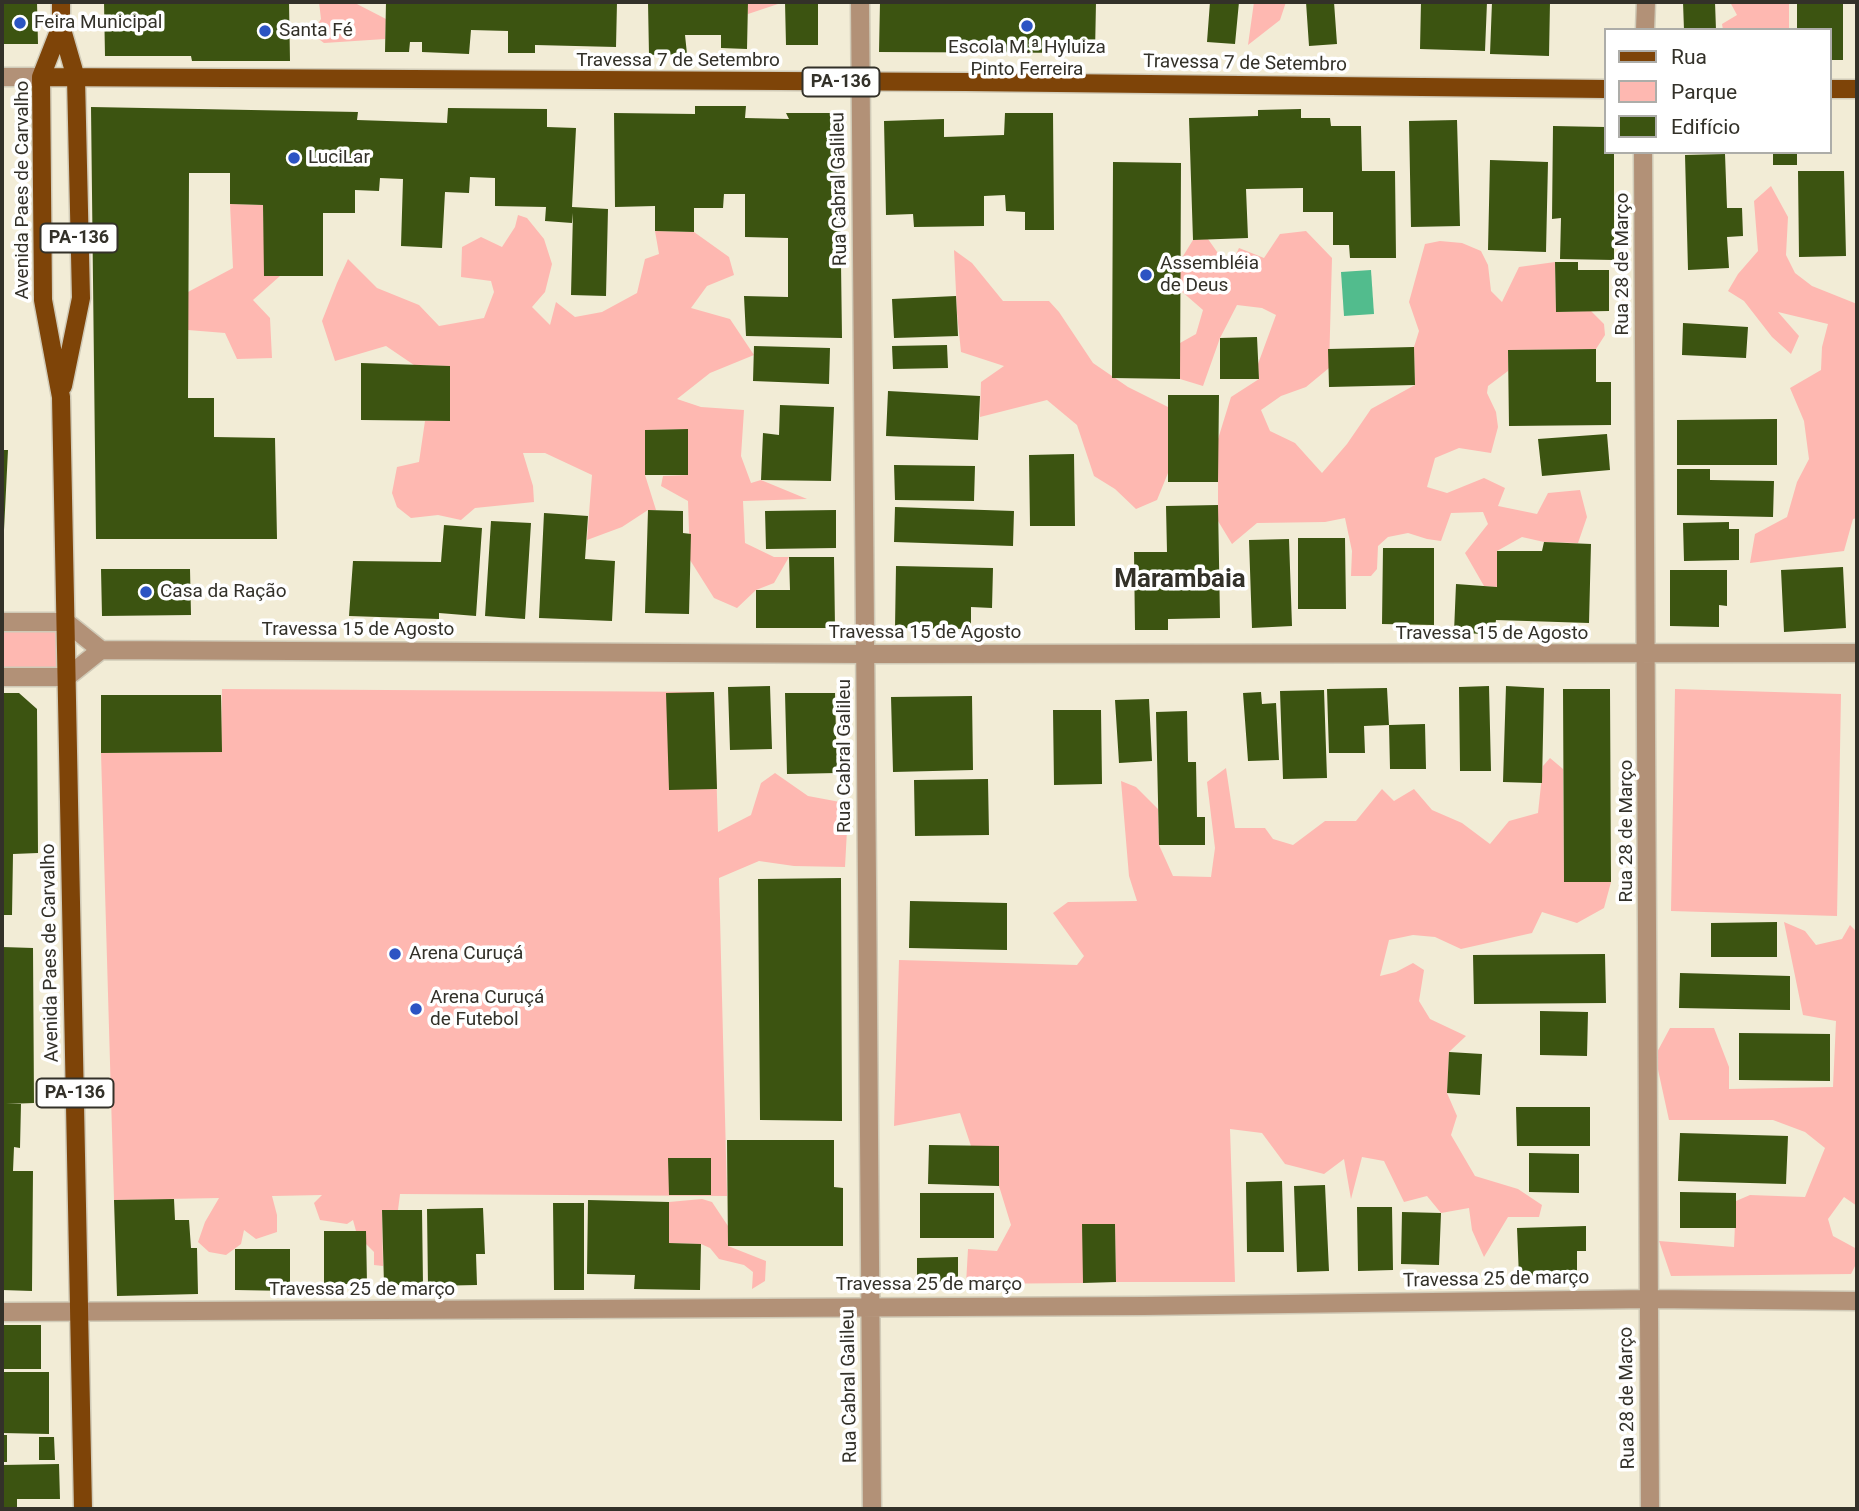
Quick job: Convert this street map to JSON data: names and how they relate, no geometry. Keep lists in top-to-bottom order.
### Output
{
  "streets": {
    "main road": ["Travessa 7 de Setembro", "PA-136", "Avenida Paes de Carvalho"],
    "street": [
      "Rua Cabral Galileu",
      "Rua 28 de Março",
      "Travessa 15 de Agosto",
      "Travessa 25 de março"
    ]
  },
  "crossings": [
    ["Travessa 7 de Setembro", "Rua Cabral Galileu"],
    ["Travessa 7 de Setembro", "Avenida Paes de Carvalho"],
    ["Rua Cabral Galileu", "Travessa 15 de Agosto"],
    ["Rua Cabral Galileu", "Travessa 25 de março"],
    ["Avenida Paes de Carvalho", "Travessa 25 de março"],
    ["Rua 28 de Março", "Travessa 15 de Agosto"],
    ["Rua 28 de Março", "Travessa 25 de março"]
  ],
  "districts": ["Marambaia"],
  "places": [
    "Feira Municipal",
    "Escola M.ª Hyluiza Pinto Ferreira",
    "Santa Fé",
    "LuciLar",
    "Assembléia de Deus",
    "Casa da Ração",
    "Arena Curuçá",
    "Arena Curuçá de Futebol"
  ],
  "legend": ["Rua", "Parque", "Edifício"]
}
